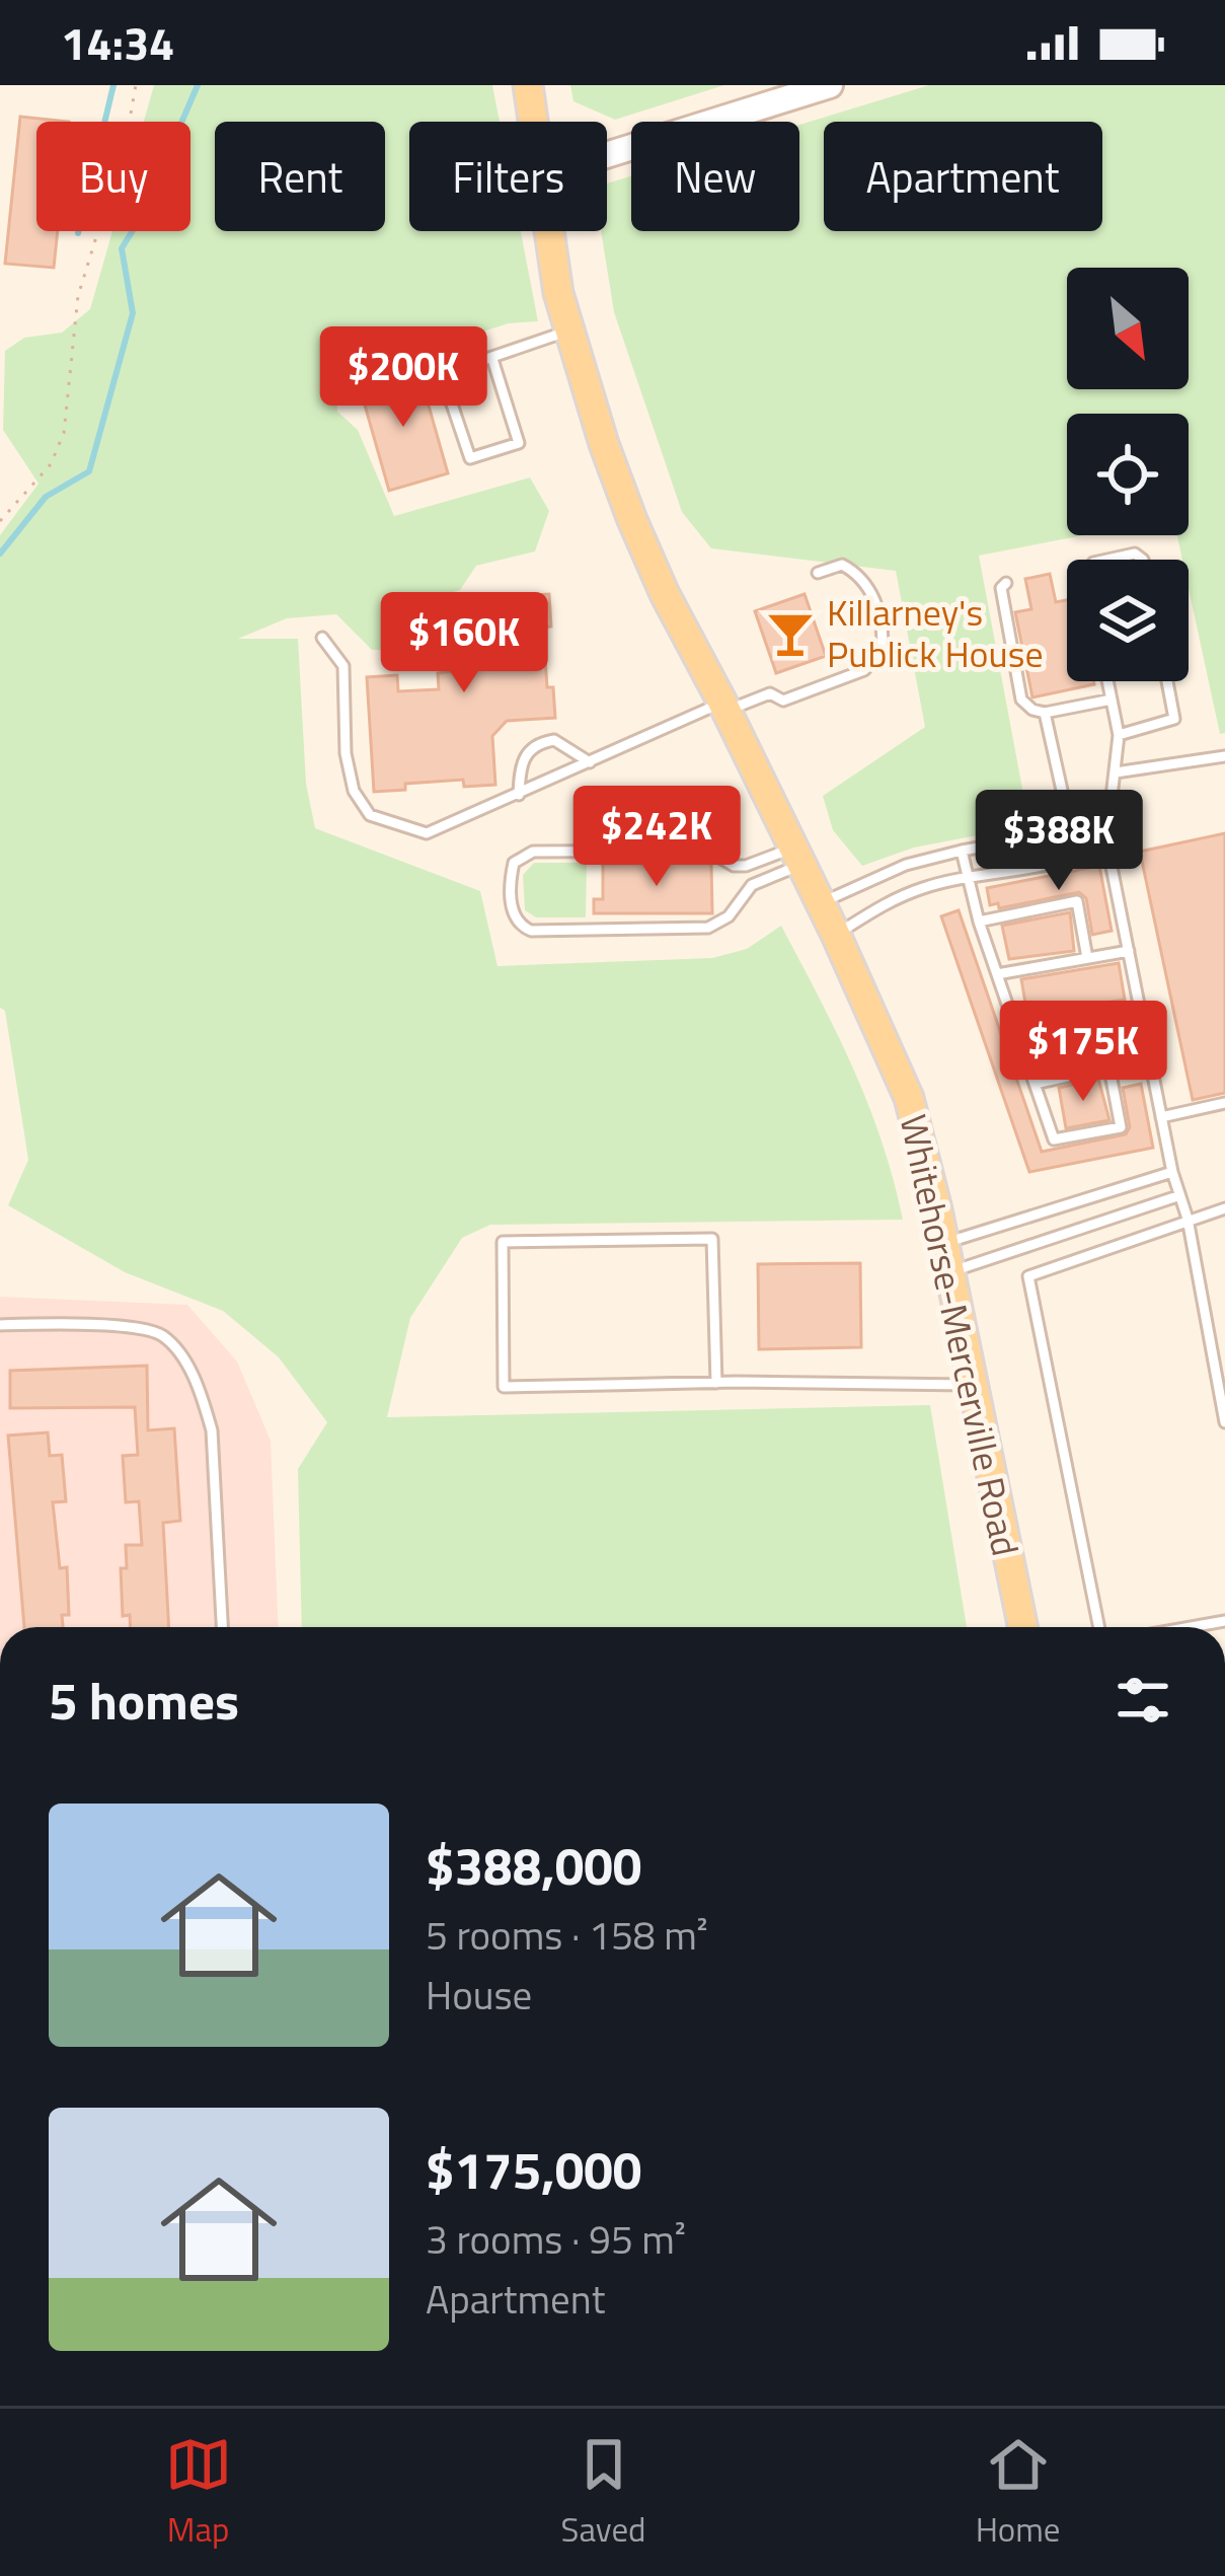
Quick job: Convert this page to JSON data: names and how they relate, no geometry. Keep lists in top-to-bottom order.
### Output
{
  "streets": {
    "main road": ["Whitehorse-Mercerville Road"]
  },
  "places": {
    "bar": ["Killarney's Publick House"]
  },
  "north": "bottom right",
  "page": {
    "status": "14:34",
    "chip": [
      "Buy",
      "Rent",
      "Filters",
      "New",
      "Apartment"
    ],
    "price": [
      "$200K",
      "$160K",
      "$242K",
      "$388K",
      "$175K"
    ],
    "heading": "5 homes",
    "list": [
      {
        "name": "$388,000",
        "note": "5 rooms · 158 m² · House"
      },
      {
        "name": "$175,000",
        "note": "3 rooms · 95 m² · Apartment"
      }
    ],
    "tabs": ["Map", "Saved", "Home"]
  }
}
